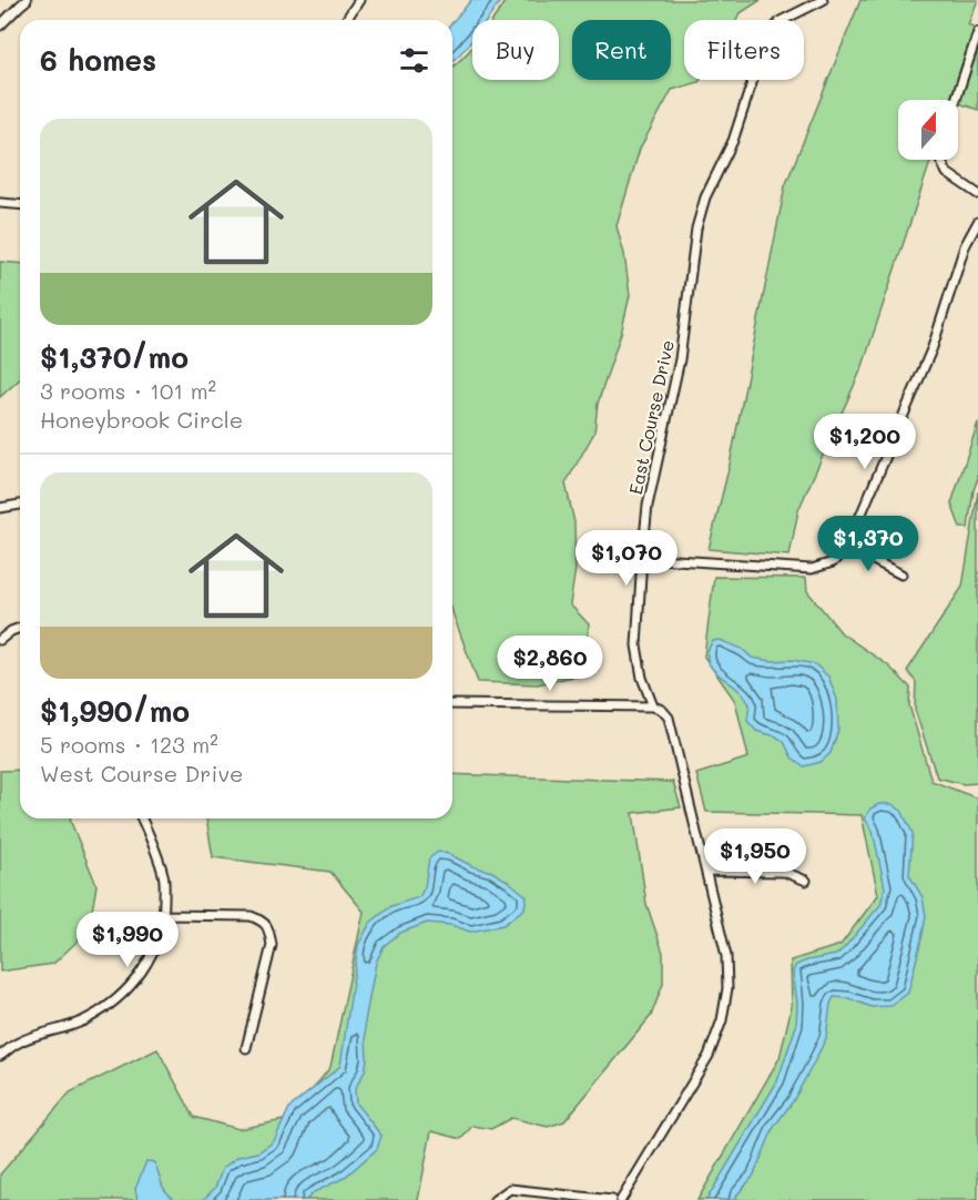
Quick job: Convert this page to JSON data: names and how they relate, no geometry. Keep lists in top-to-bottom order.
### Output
{
  "streets": {
    "street": ["East Course Drive"]
  },
  "north": "top",
  "page": {
    "chip": ["Buy", "Rent", "Filters"],
    "heading": "6 homes",
    "list": [
      {
        "name": "$1,370/mo",
        "note": "3 rooms · 101 m² · Honeybrook Circle"
      },
      {
        "name": "$1,990/mo",
        "note": "5 rooms · 123 m² · West Course Drive"
      }
    ],
    "price": [
      "$1,200",
      "$1,370",
      "$1,070",
      "$2,860",
      "$1,950",
      "$1,990"
    ]
  }
}
